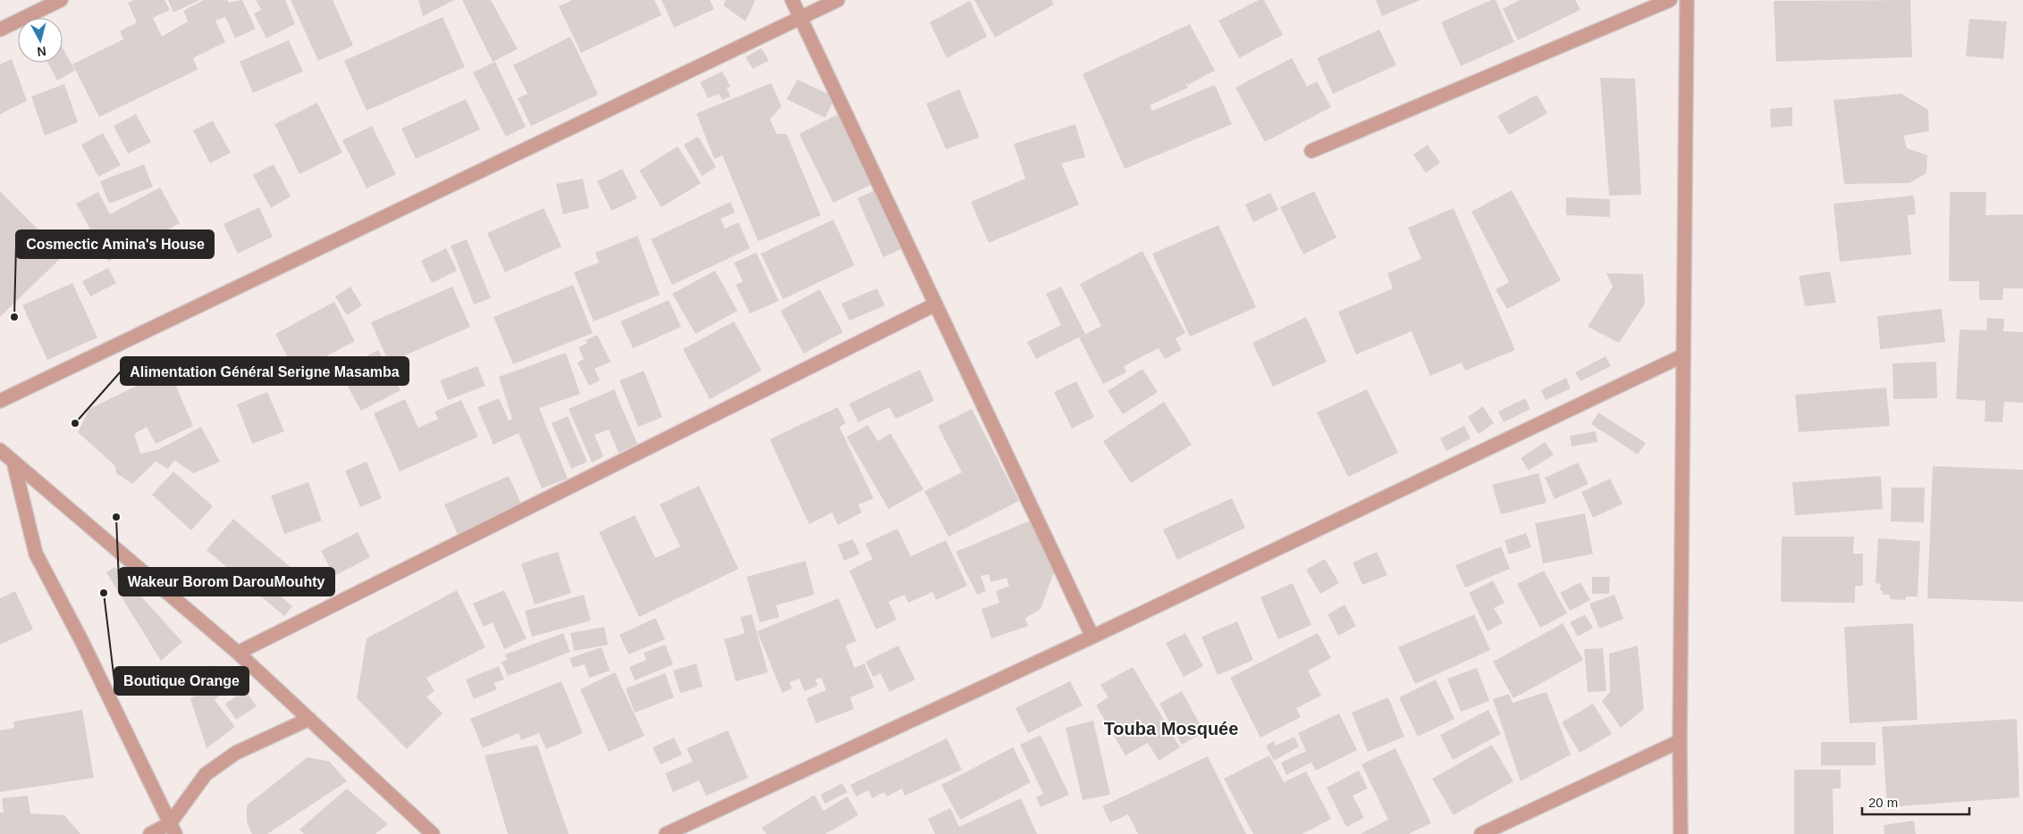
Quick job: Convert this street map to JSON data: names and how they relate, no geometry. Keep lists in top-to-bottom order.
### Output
{
  "districts": ["Touba Mosquée"],
  "places": [
    "Cosmectic Amina's House",
    "Alimentation Général Serigne Masamba",
    "Wakeur Borom DarouMouhty",
    "Boutique Orange"
  ],
  "scale_bar": "20 m",
  "north": "bottom"
}
